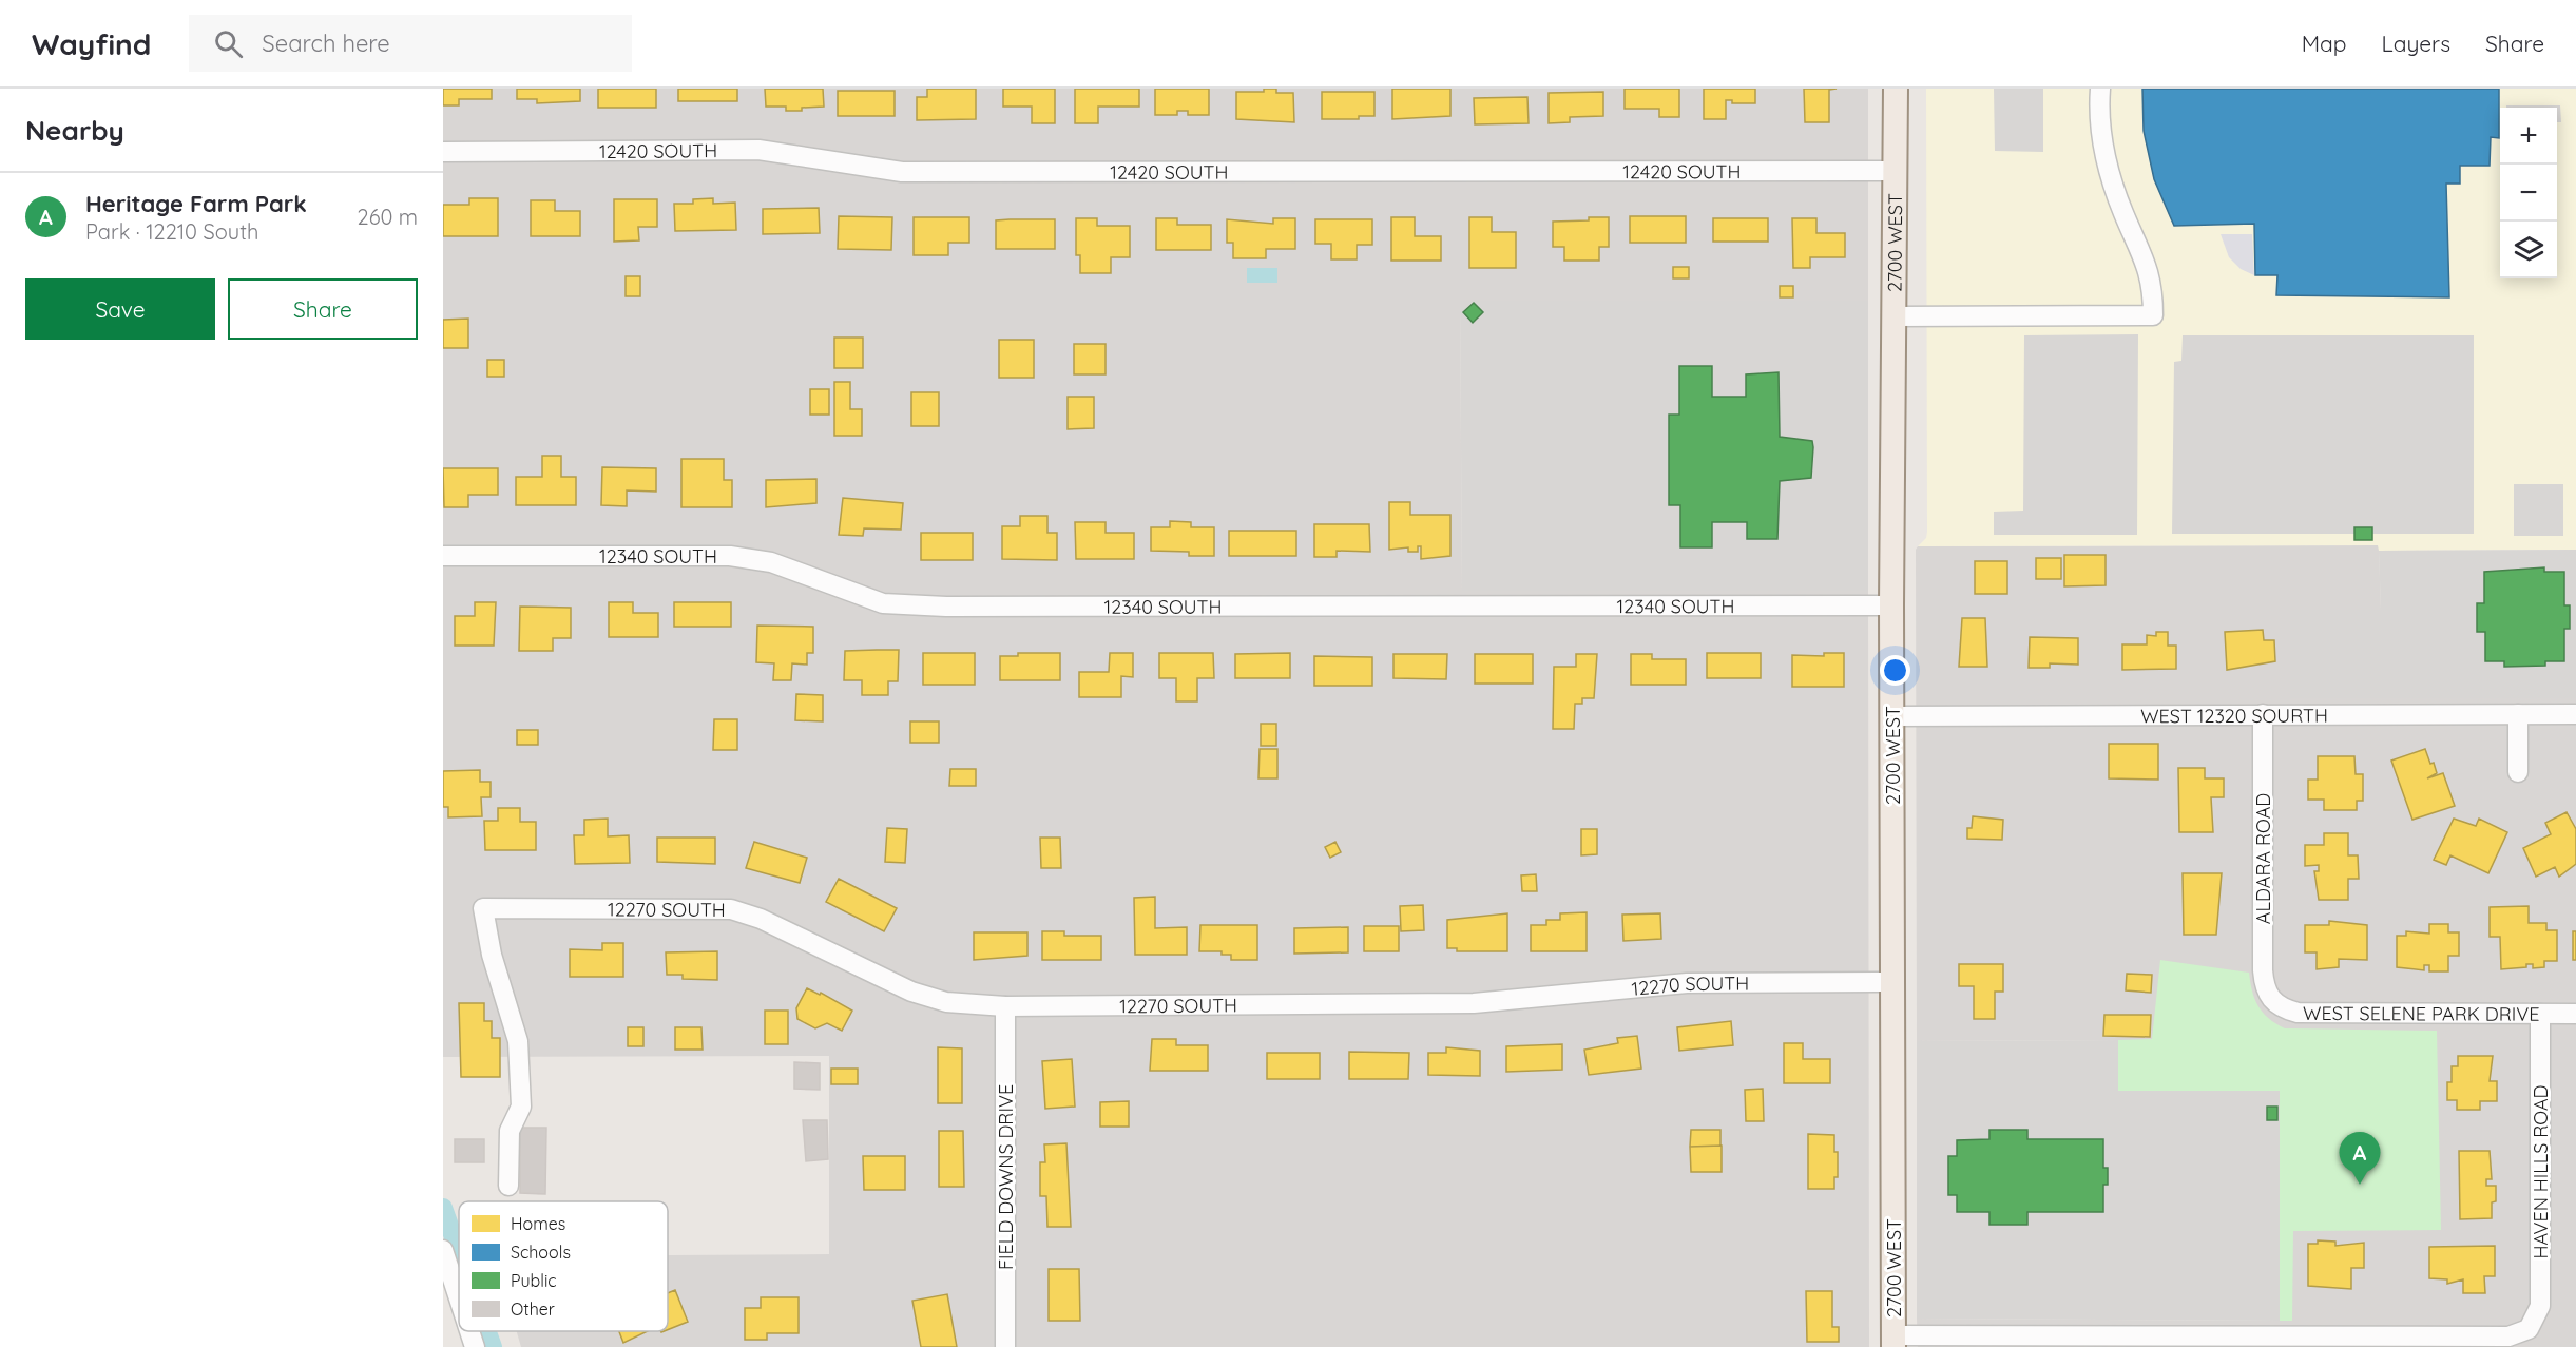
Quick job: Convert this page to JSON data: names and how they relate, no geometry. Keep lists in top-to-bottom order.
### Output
{
  "streets": {
    "main road": ["2700 WEST"],
    "street": [
      "12420 SOUTH",
      "12340 SOUTH",
      "WEST 12320 SOURTH",
      "ALDARA ROAD",
      "12270 SOUTH",
      "WEST SELENE PARK DRIVE",
      "HAVEN HILLS ROAD",
      "FIELD DOWNS DRIVE"
    ]
  },
  "crossings": [
    ["12420 SOUTH", "2700 WEST"],
    ["2700 WEST", "12340 SOUTH"],
    ["2700 WEST", "WEST 12320 SOURTH"],
    ["2700 WEST", "12270 SOUTH"],
    ["2700 WEST", "HAVEN HILLS ROAD"],
    ["WEST 12320 SOURTH", "ALDARA ROAD"],
    ["ALDARA ROAD", "WEST SELENE PARK DRIVE"],
    ["12270 SOUTH", "FIELD DOWNS DRIVE"],
    ["WEST SELENE PARK DRIVE", "HAVEN HILLS ROAD"]
  ],
  "legend": [
    "Homes",
    "Schools",
    "Public",
    "Other"
  ],
  "page": {
    "header": "Wayfind",
    "search": "Search here",
    "nav": ["Map", "Layers", "Share"],
    "heading": "Nearby",
    "map_buttons": ["+", "−"],
    "list": [
      {
        "mark": "A",
        "name": "Heritage Farm Park",
        "note": "Park · 12210 South",
        "value": "260 m"
      }
    ],
    "buttons": ["Save", "Share"],
    "pins": "A"
  }
}
